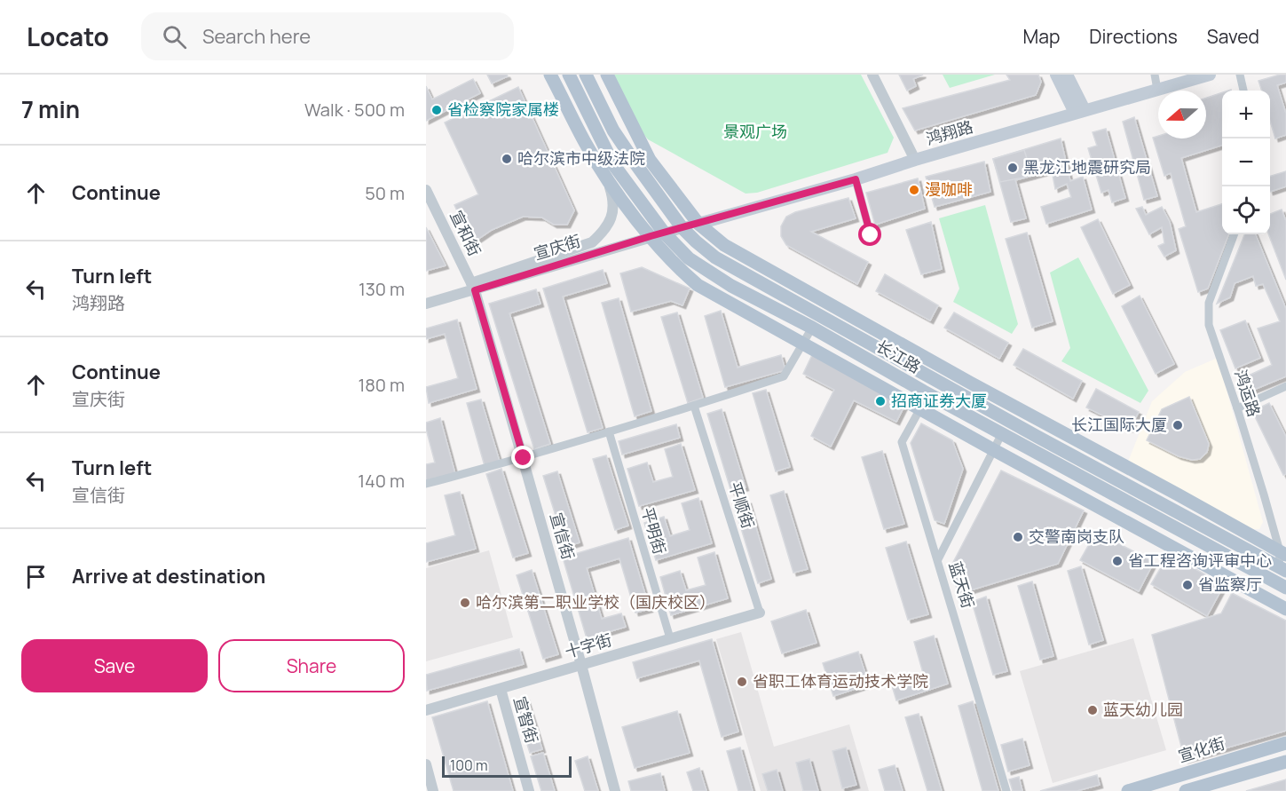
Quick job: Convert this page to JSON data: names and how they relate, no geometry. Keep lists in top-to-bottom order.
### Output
{
  "streets": {
    "main road": ["鸿翔路", "长江路", "宣化街"],
    "street": [
      "宣和街",
      "宣庆街",
      "鸿运路",
      "平顺街",
      "平明街",
      "宣信街",
      "蓝天街",
      "十字街",
      "宣智街"
    ]
  },
  "crossings": [
    ["鸿翔路", "宣庆街"],
    ["宣和街", "宣庆街"],
    ["宣和街", "宣信街"],
    ["宣庆街", "长江路"],
    ["宣庆街", "宣信街"],
    ["长江路", "鸿运路"],
    ["长江路", "蓝天街"],
    ["平顺街", "十字街"],
    ["平明街", "十字街"],
    ["宣信街", "十字街"],
    ["十字街", "宣智街"]
  ],
  "parks": ["景观广场"],
  "places": [
    "省检察院家属楼",
    "哈尔滨市中级法院",
    "黑龙江地震研究局",
    "漫咖啡",
    "招商证券大厦",
    "长江国际大厦",
    "交警南岗支队",
    "省工程咨询评审中心",
    "省监察厅",
    "哈尔滨第二职业学校（国庆校区）",
    "省职工体育运动技术学院",
    "蓝天幼儿园"
  ],
  "scale_bar": "100 m",
  "north": "left",
  "page": {
    "header": "Locato",
    "search": "Search here",
    "nav": ["Map", "Directions", "Saved"],
    "heading": ["7 min", "Walk · 500 m"],
    "map_buttons": ["+", "−"],
    "list": [
      ["Continue", "50 m"],
      ["Turn left", "鸿翔路", "130 m"],
      ["Continue", "宣庆街", "180 m"],
      ["Turn left", "宣信街", "140 m"],
      "Arrive at destination"
    ],
    "buttons": ["Save", "Share"],
    "scale": "100 m"
  }
}
